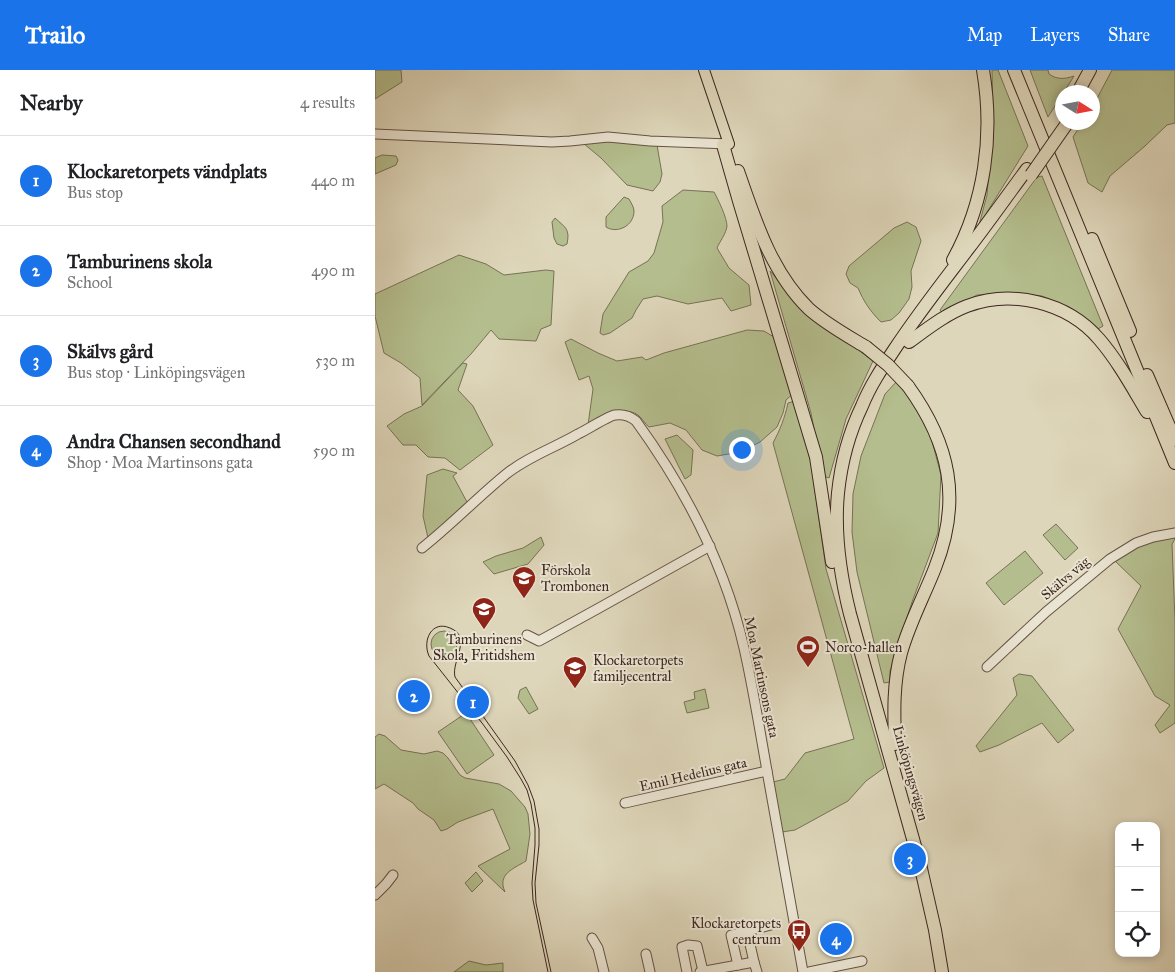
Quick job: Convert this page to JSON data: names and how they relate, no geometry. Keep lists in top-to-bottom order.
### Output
{
  "streets": {
    "highway": ["Linköpingsvägen"],
    "street": ["Skälvs väg", "Moa Martinsons gata", "Emil Hedelius gata"]
  },
  "crossings": [
    ["Moa Martinsons gata", "Emil Hedelius gata"]
  ],
  "places": {
    "school or university": ["Förskola Trombonen", "Tamburinens Skola, Fritidshem", "Klockaretorpets familjecentral"],
    "sports": ["Norco-hallen"],
    "bus stop": ["Klockaretorpets centrum"]
  },
  "north": "right",
  "page": {
    "header": "Trailo",
    "nav": ["Map", "Layers", "Share"],
    "heading": ["Nearby", "4 results"],
    "list": [
      {
        "mark": "1",
        "name": "Klockaretorpets vändplats",
        "note": "Bus stop",
        "value": "440 m"
      },
      {
        "mark": "2",
        "name": "Tamburinens skola",
        "note": "School",
        "value": "490 m"
      },
      {
        "mark": "3",
        "name": "Skälvs gård",
        "note": "Bus stop · Linköpingsvägen",
        "value": "530 m"
      },
      {
        "mark": "4",
        "name": "Andra Chansen secondhand",
        "note": "Shop · Moa Martinsons gata",
        "value": "590 m"
      }
    ],
    "pins": [
      "2",
      "1",
      "3",
      "4"
    ],
    "map_buttons": ["+", "−"]
  }
}
